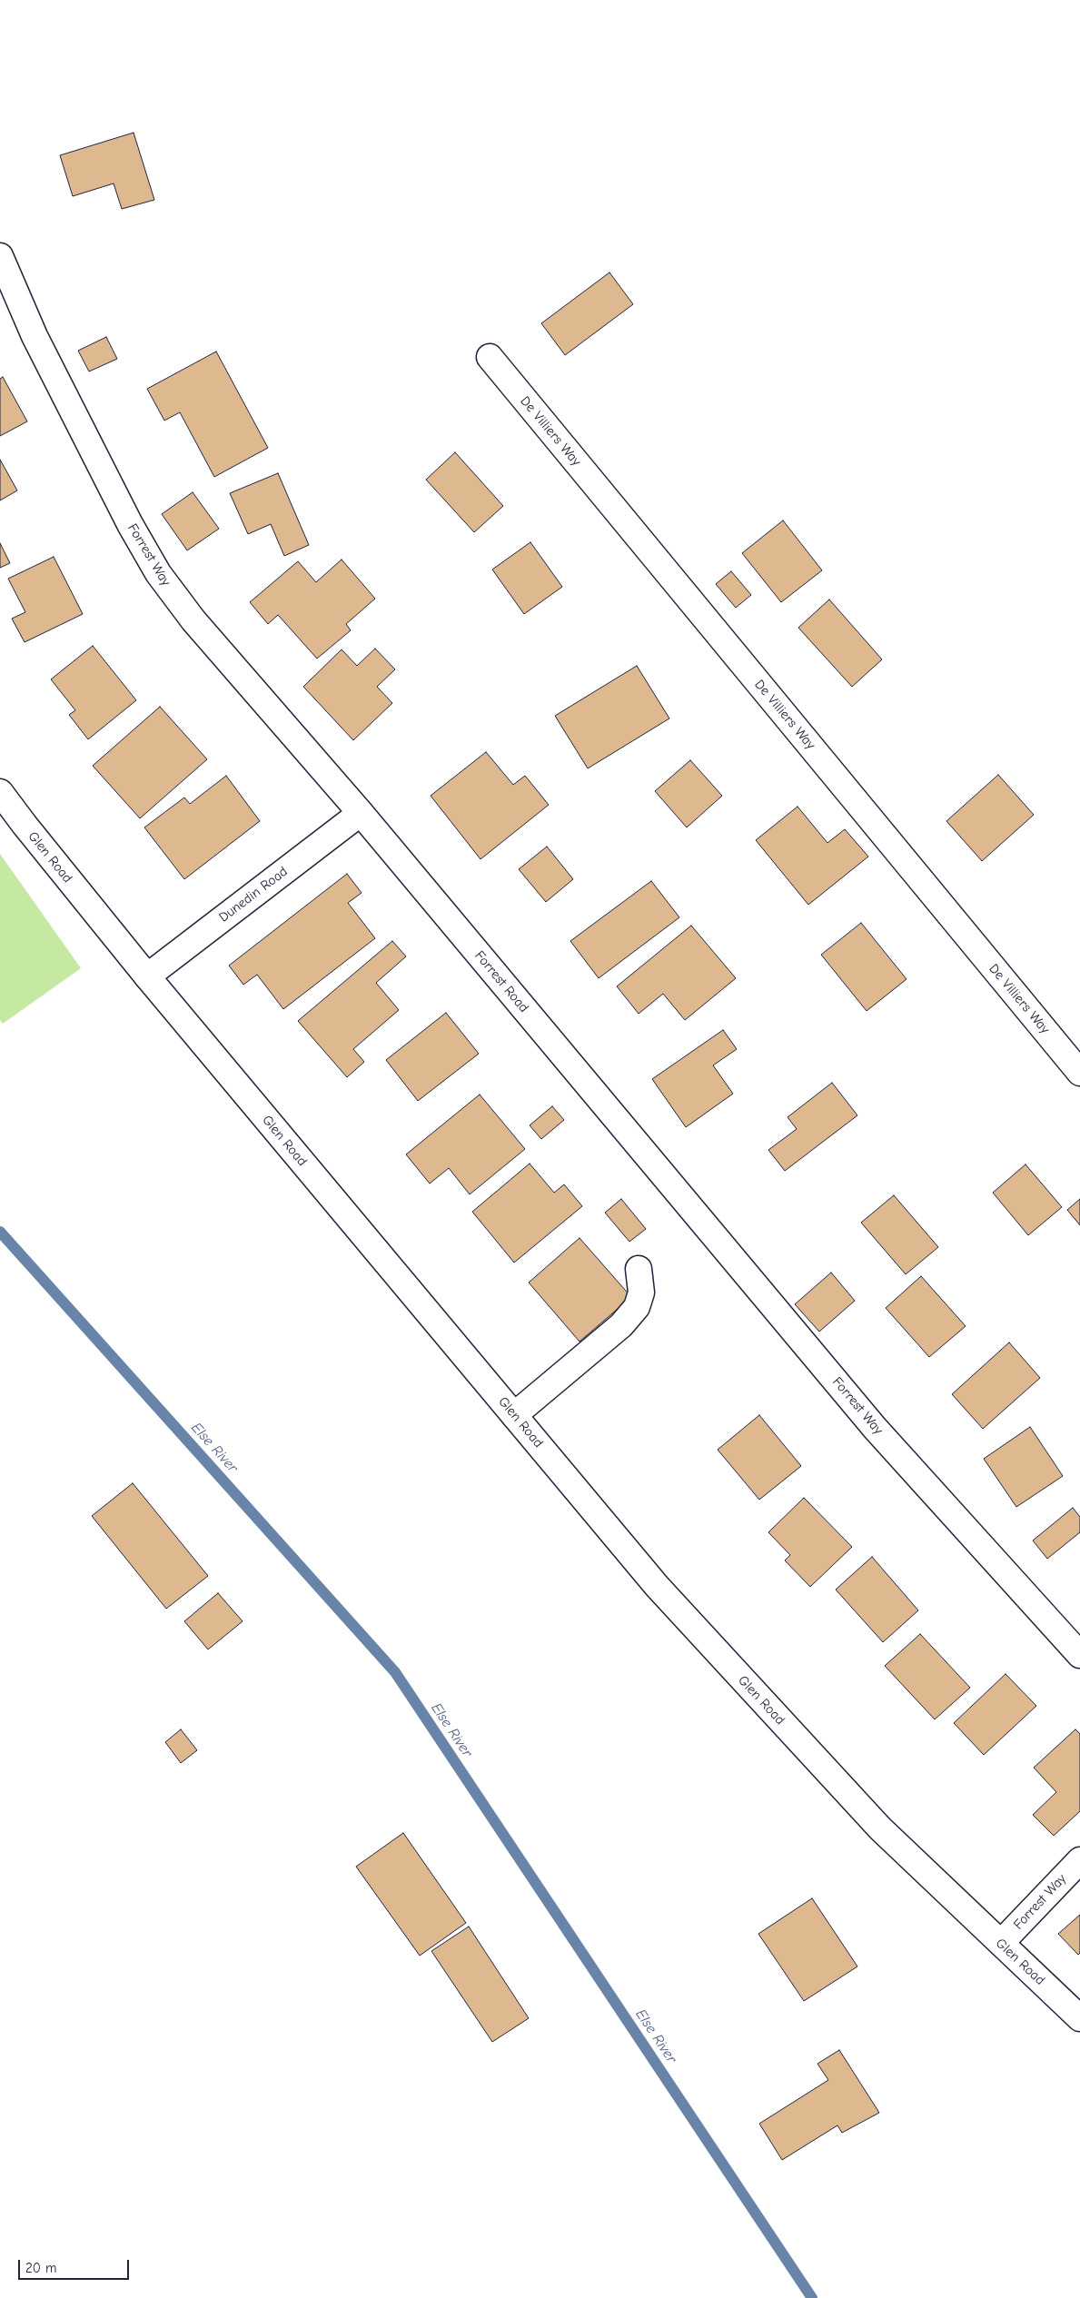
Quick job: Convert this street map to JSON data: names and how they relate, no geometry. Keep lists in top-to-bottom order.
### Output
{
  "streets": {
    "street": [
      "De Villiers Way",
      "Forrest Way",
      "Glen Road",
      "Dunedin Road",
      "Forrest Road"
    ]
  },
  "crossings": [
    ["Forrest Way", "Glen Road"],
    ["Forrest Way", "Dunedin Road"],
    ["Forrest Way", "Forrest Road"],
    ["Glen Road", "Dunedin Road"],
    ["Dunedin Road", "Forrest Road"]
  ],
  "water": ["Else River"],
  "scale_bar": "20 m"
}
